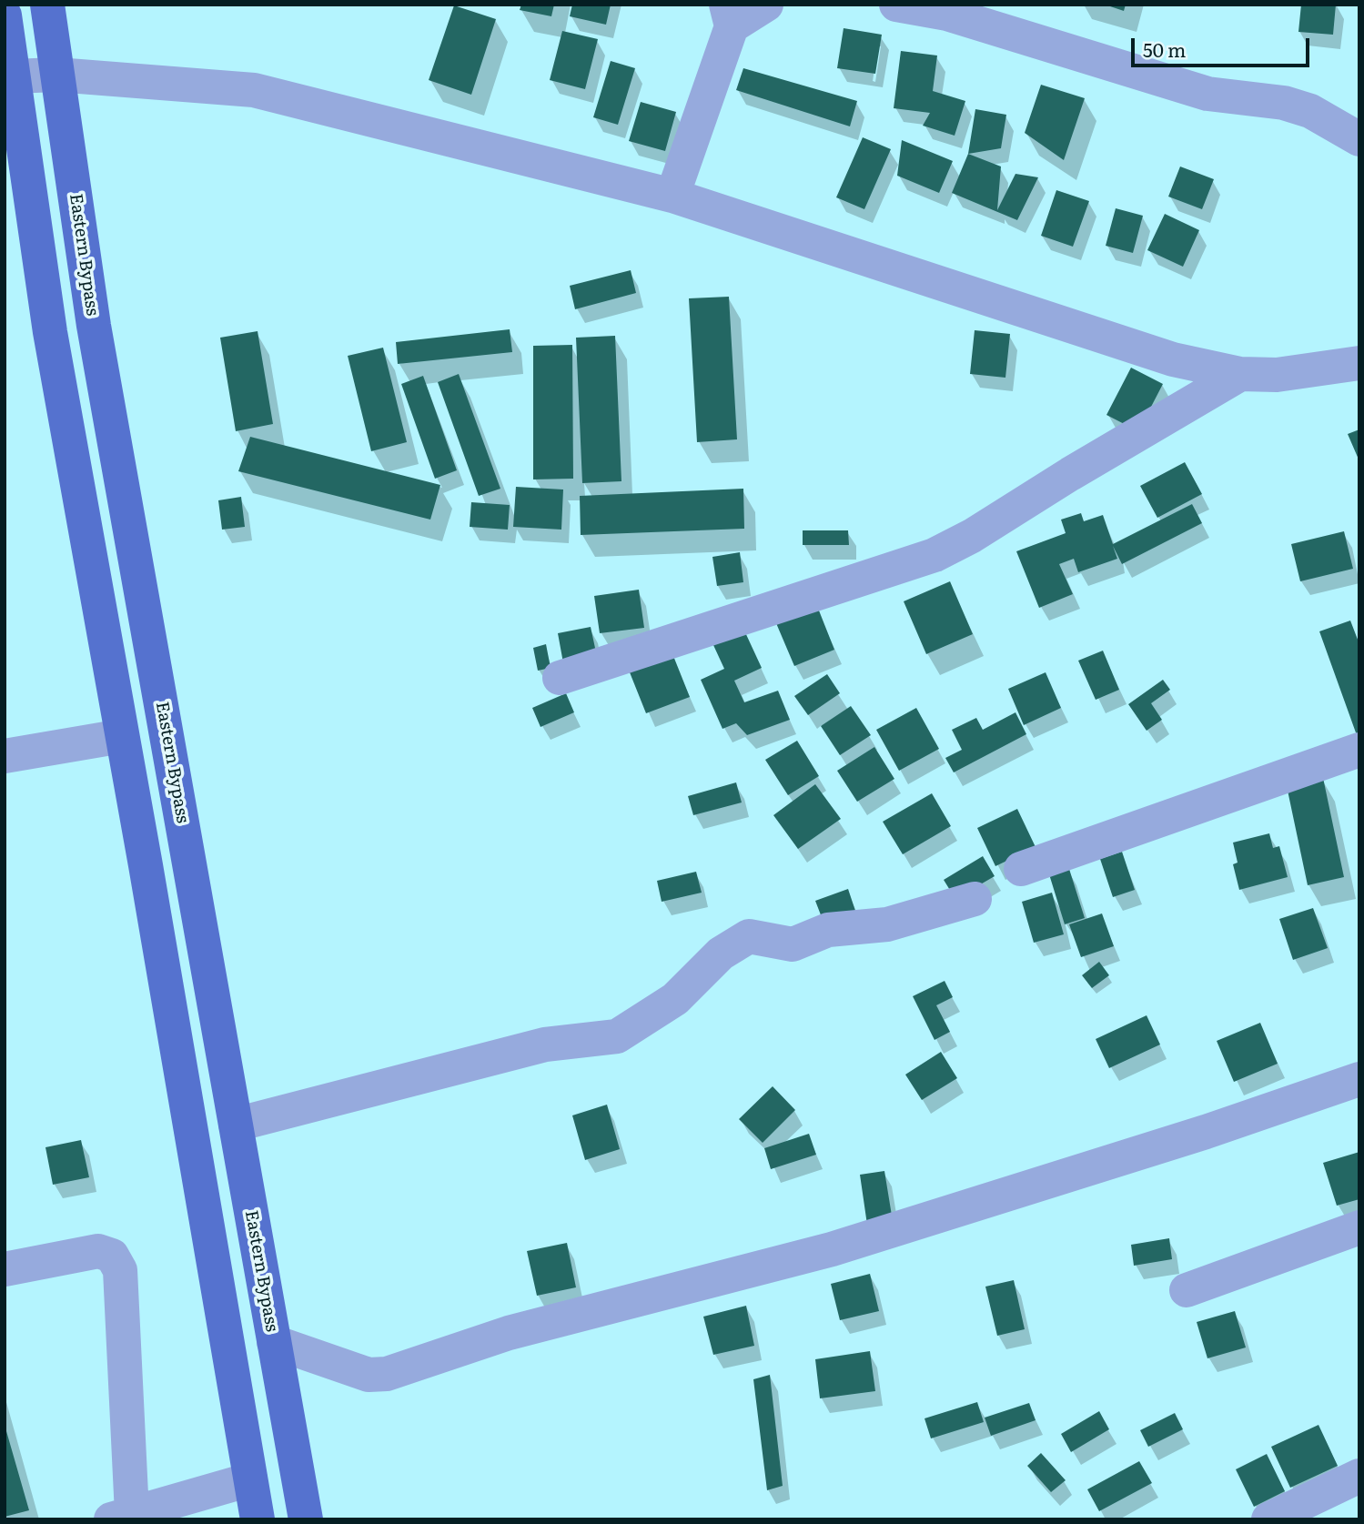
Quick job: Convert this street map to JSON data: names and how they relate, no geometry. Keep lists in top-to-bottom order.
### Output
{
  "streets": {
    "main road": ["Eastern Bypass"]
  },
  "scale_bar": "50 m"
}
